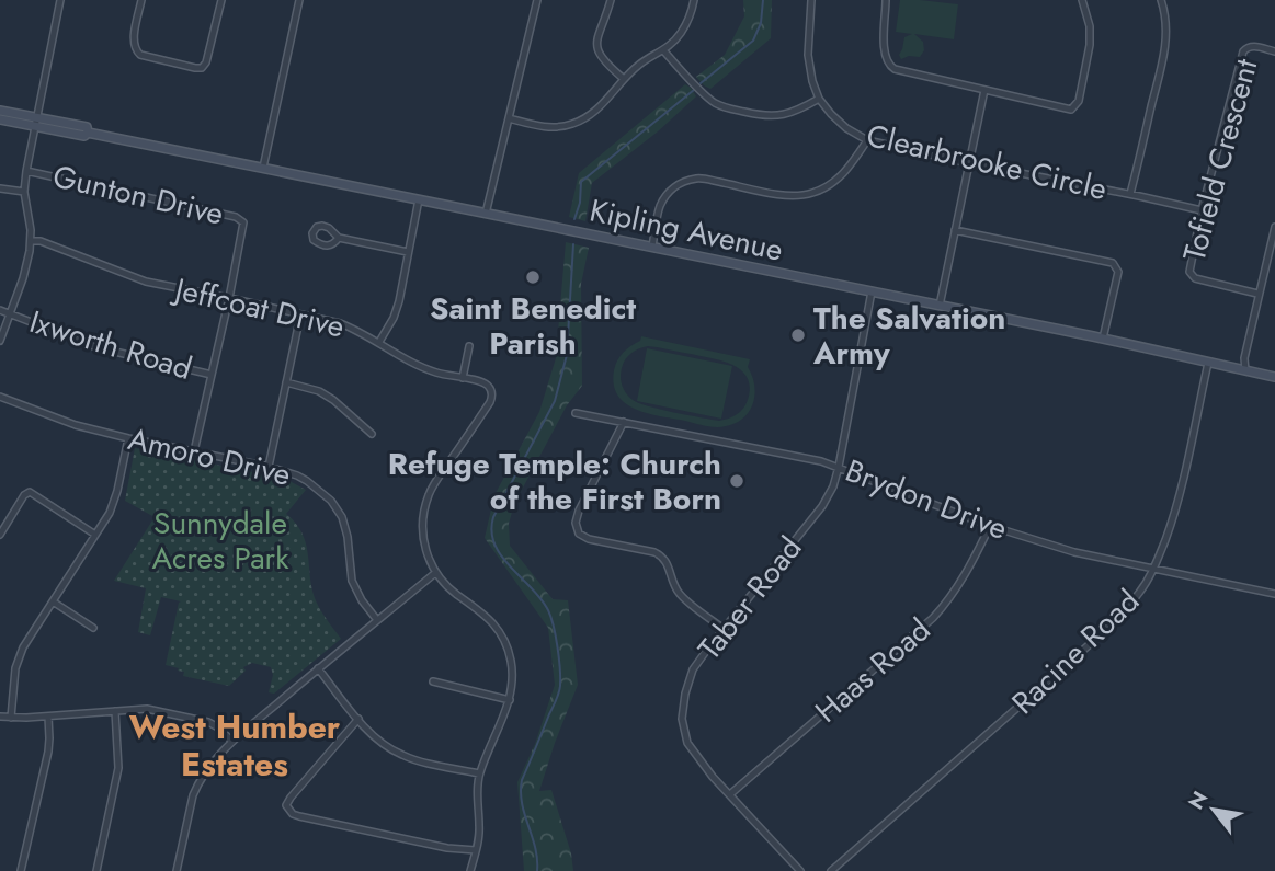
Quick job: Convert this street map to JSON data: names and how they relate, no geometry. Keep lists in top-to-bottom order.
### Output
{
  "streets": {
    "main road": ["Kipling Avenue"],
    "street": [
      "Tofield Crescent",
      "Clearbrooke Circle",
      "Gunton Drive",
      "Jeffcoat Drive",
      "Ixworth Road",
      "Amoro Drive",
      "Brydon Drive",
      "Taber Road",
      "Racine Road",
      "Haas Road"
    ]
  },
  "crossings": [
    ["Tofield Crescent", "Clearbrooke Circle"],
    ["Gunton Drive", "Jeffcoat Drive"],
    ["Gunton Drive", "Ixworth Road"],
    ["Gunton Drive", "Amoro Drive"],
    ["Kipling Avenue", "Taber Road"],
    ["Kipling Avenue", "Racine Road"],
    ["Brydon Drive", "Taber Road"],
    ["Brydon Drive", "Racine Road"],
    ["Brydon Drive", "Haas Road"],
    ["Taber Road", "Haas Road"]
  ],
  "districts": ["West Humber Estates"],
  "parks": ["Sunnydale Acres Park"],
  "places": ["Saint Benedict Parish", "The Salvation Army", "Refuge Temple: Church of the First Born"],
  "north": "top left"
}
